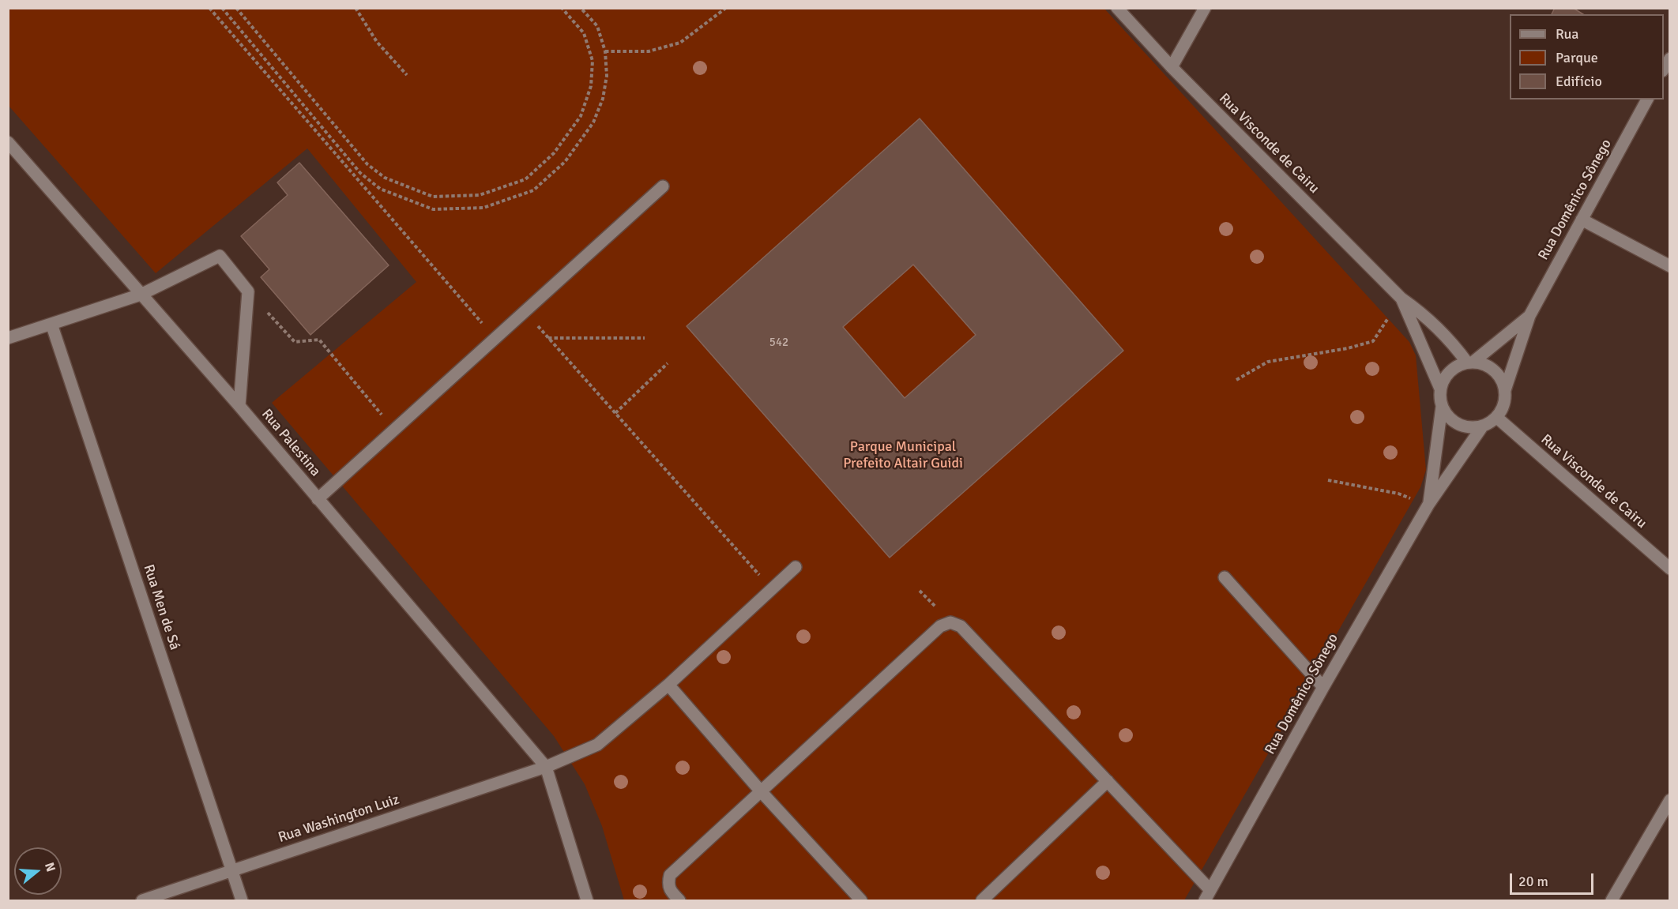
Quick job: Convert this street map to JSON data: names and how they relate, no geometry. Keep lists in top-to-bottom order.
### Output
{
  "streets": {
    "street": [
      "Rua Visconde de Cairu",
      "Rua Domênico Sônego",
      "Rua Palestina",
      "Rua Men de Sá",
      "Rua Washington Luiz"
    ]
  },
  "crossings": [
    ["Rua Visconde de Cairu", "Rua Domênico Sônego"],
    ["Rua Palestina", "Rua Washington Luiz"],
    ["Rua Men de Sá", "Rua Washington Luiz"]
  ],
  "parks": ["Parque Municipal Prefeito Altair Guidi"],
  "house_numbers": ["542"],
  "legend": ["Rua", "Parque", "Edifício"],
  "scale_bar": "20 m",
  "north": "right"
}
